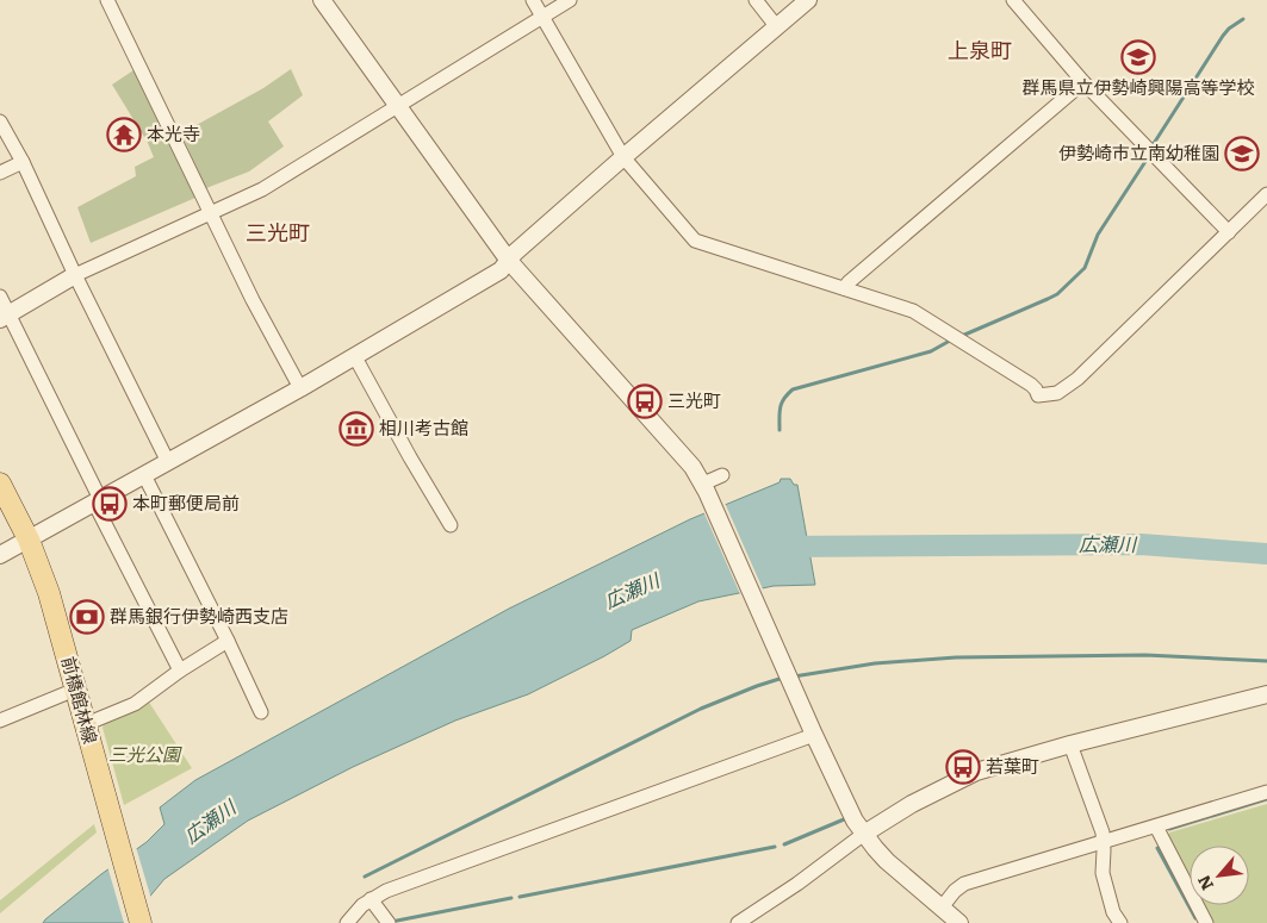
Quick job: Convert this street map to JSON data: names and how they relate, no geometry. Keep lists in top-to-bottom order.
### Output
{
  "streets": {
    "main road": ["前橋館林線"]
  },
  "districts": ["上泉町", "三光町"],
  "water": ["広瀬川"],
  "parks": ["三光公園"],
  "places": {
    "school or university": ["群馬県立伊勢崎興陽高等学校", "伊勢崎市立南幼稚園"],
    "temple": ["本光寺"],
    "bus stop": ["三光町", "本町郵便局前", "若葉町"],
    "museum": ["相川考古館"],
    "bank": ["群馬銀行伊勢崎西支店"]
  },
  "north": "bottom left"
}
